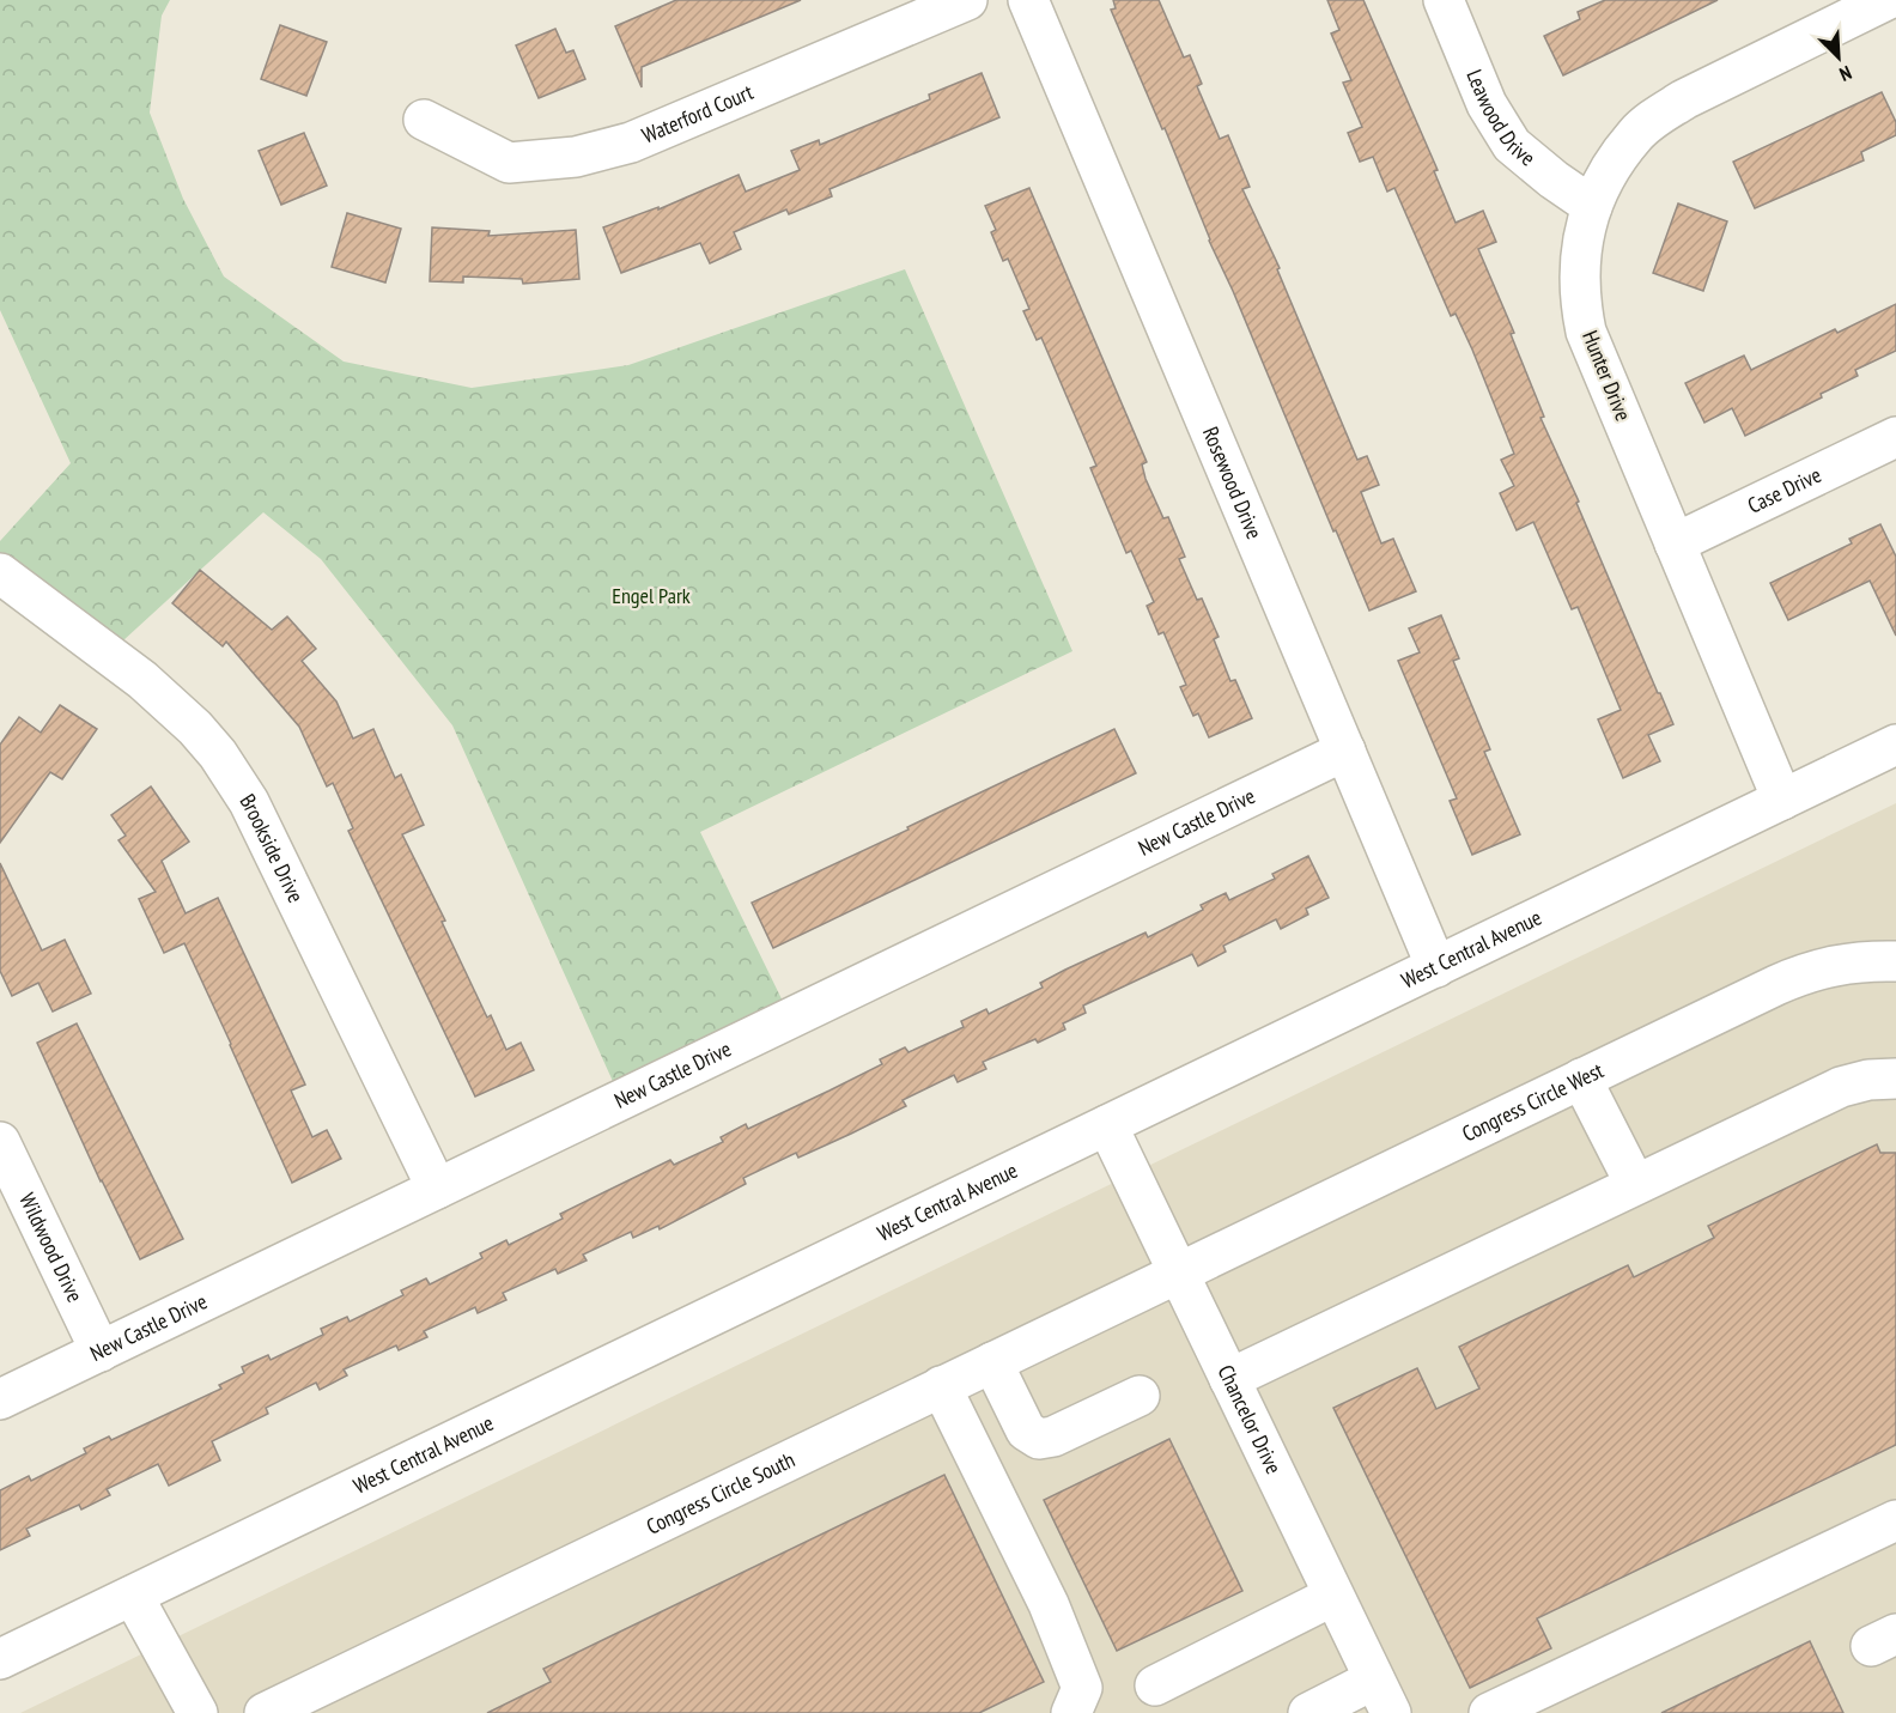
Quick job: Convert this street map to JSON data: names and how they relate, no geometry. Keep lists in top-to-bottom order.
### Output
{
  "streets": {
    "street": [
      "Waterford Court",
      "Leawood Drive",
      "Hunter Drive",
      "Rosewood Drive",
      "Case Drive",
      "New Castle Drive",
      "Brookside Drive",
      "West Central Avenue",
      "Congress Circle West",
      "Wildwood Drive",
      "Chancelor Drive",
      "Congress Circle South"
    ]
  },
  "crossings": [
    ["Leawood Drive", "Hunter Drive"],
    ["Hunter Drive", "Case Drive"],
    ["Hunter Drive", "West Central Avenue"],
    ["Rosewood Drive", "New Castle Drive"],
    ["Rosewood Drive", "West Central Avenue"],
    ["New Castle Drive", "Brookside Drive"],
    ["New Castle Drive", "Wildwood Drive"],
    ["West Central Avenue", "Chancelor Drive"],
    ["Congress Circle West", "Chancelor Drive"],
    ["Congress Circle West", "Congress Circle South"],
    ["Chancelor Drive", "Congress Circle South"]
  ],
  "parks": ["Engel Park"],
  "north": "bottom right"
}
